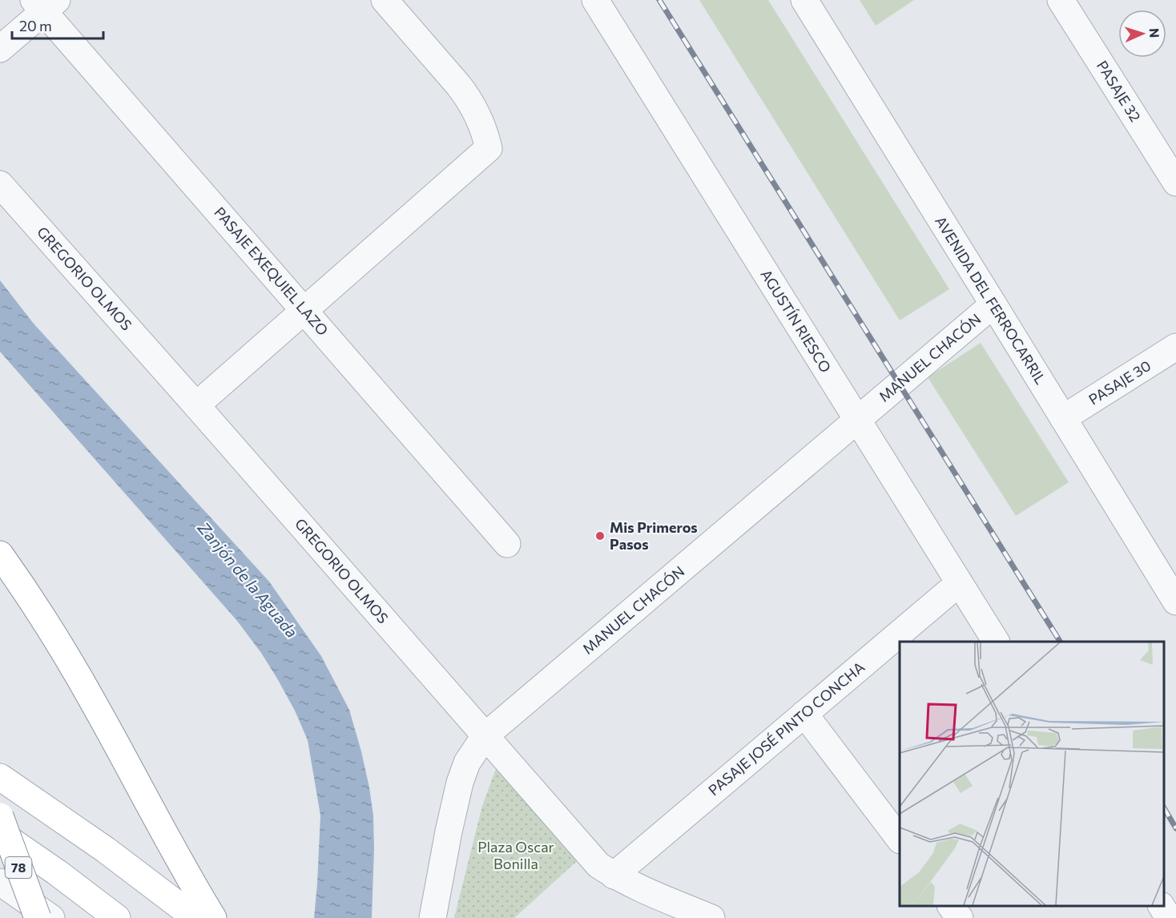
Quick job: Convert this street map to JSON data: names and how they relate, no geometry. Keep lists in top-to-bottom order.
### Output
{
  "streets": {
    "main road": ["78"],
    "street": [
      "PASAJE 32",
      "PASAJE EXEQUIEL LAZO",
      "GREGORIO OLMOS",
      "AVENIDA DEL FERROCARRIL",
      "AGUSTÍN RIESCO",
      "MANUEL CHACÓN",
      "PASAJE 30",
      "PASAJE JOSÉ PINTO CONCHA"
    ]
  },
  "crossings": [
    ["GREGORIO OLMOS", "MANUEL CHACÓN"],
    ["GREGORIO OLMOS", "PASAJE JOSÉ PINTO CONCHA"],
    ["AVENIDA DEL FERROCARRIL", "MANUEL CHACÓN"],
    ["AVENIDA DEL FERROCARRIL", "PASAJE 30"],
    ["AGUSTÍN RIESCO", "MANUEL CHACÓN"],
    ["AGUSTÍN RIESCO", "PASAJE JOSÉ PINTO CONCHA"]
  ],
  "water": ["Zanjón de la Aguada"],
  "parks": ["Plaza Oscar Bonilla"],
  "places": ["Mis Primeros Pasos"],
  "scale_bar": "20 m",
  "north": "right"
}
